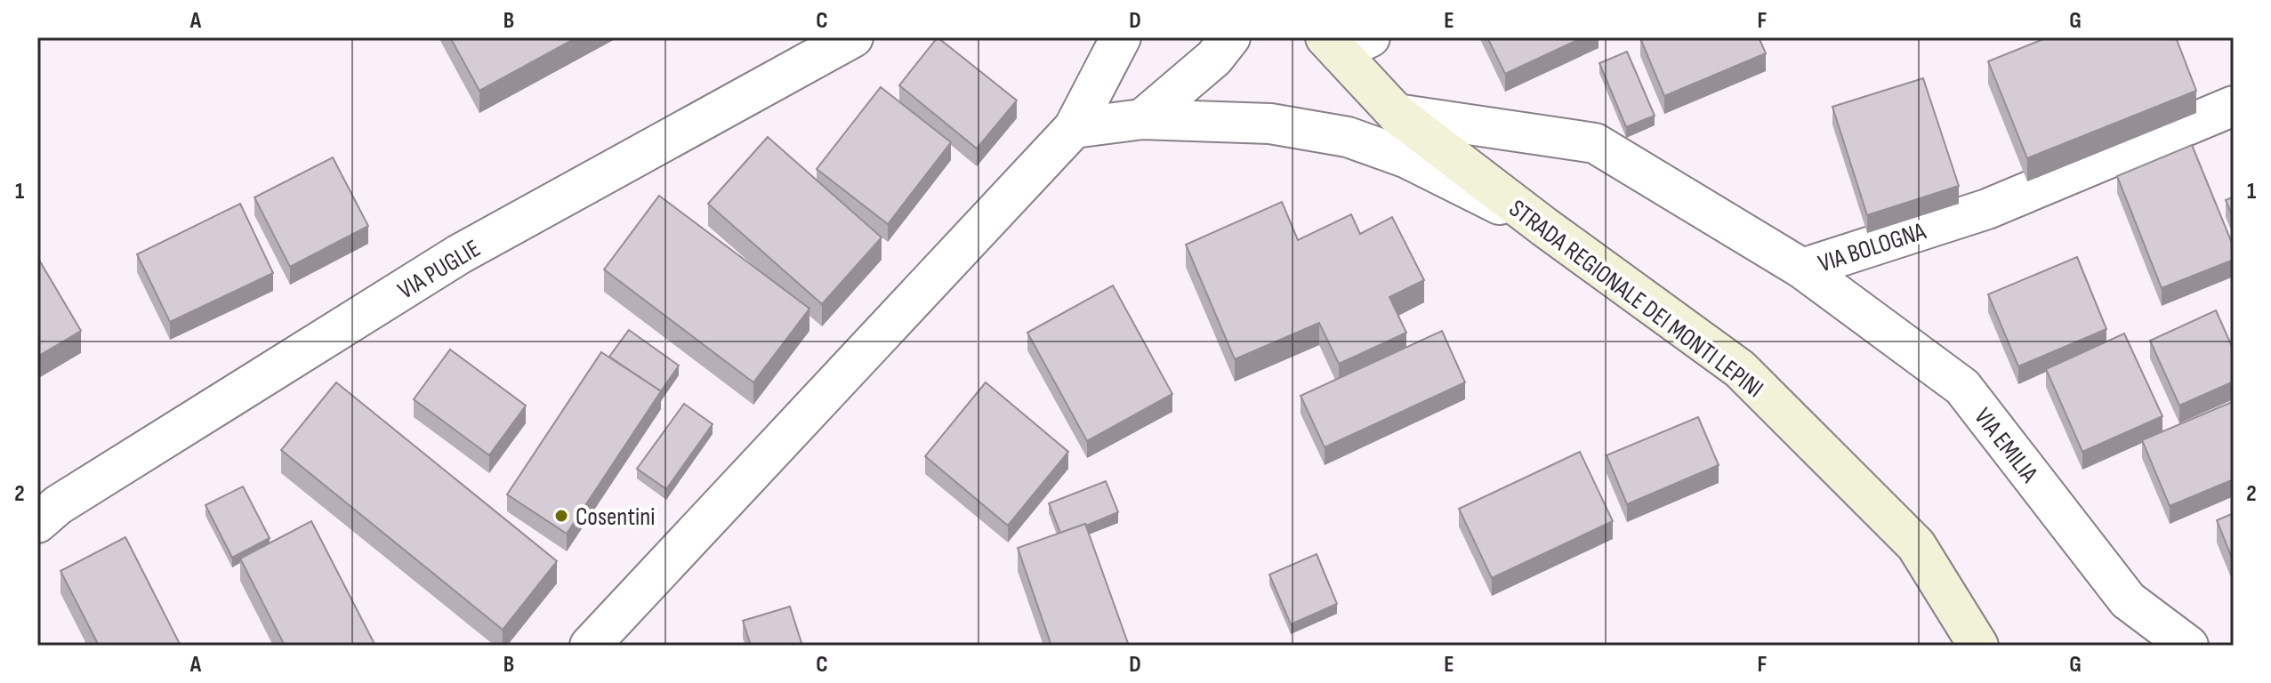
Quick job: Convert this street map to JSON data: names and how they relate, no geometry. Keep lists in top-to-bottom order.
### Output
{
  "streets": {
    "street": [
      "VIA BOLOGNA",
      "VIA PUGLIE",
      "STRADA REGIONALE DEI MONTI LEPINI",
      "VIA EMILIA"
    ]
  },
  "crossings": [
    ["VIA BOLOGNA", "STRADA REGIONALE DEI MONTI LEPINI"],
    ["VIA BOLOGNA", "VIA EMILIA"]
  ],
  "places": ["Cosentini"],
  "grid": {
    "columns": [
      "A",
      "B",
      "C",
      "D",
      "E",
      "F",
      "G"
    ],
    "rows": ["1", "2"]
  }
}
